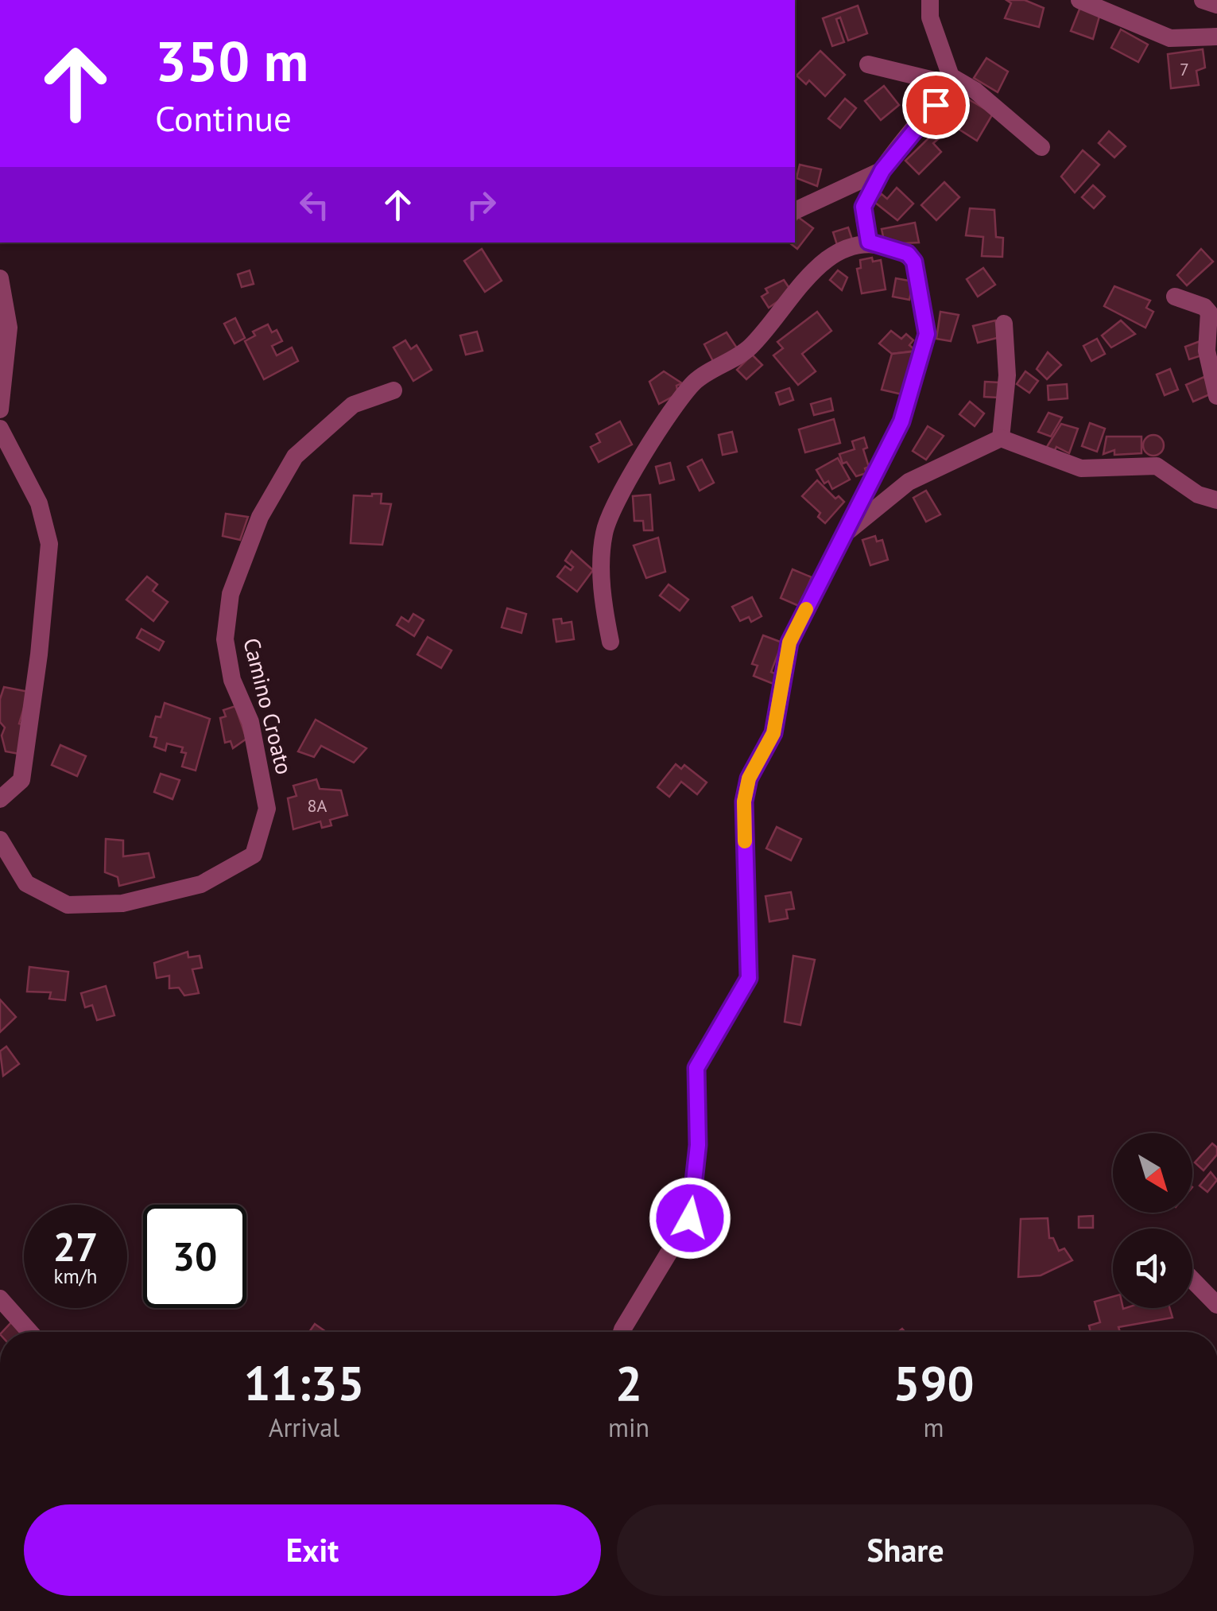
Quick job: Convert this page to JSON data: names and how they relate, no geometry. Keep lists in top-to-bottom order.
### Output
{
  "streets": {
    "street": ["Camino Croato"]
  },
  "house_numbers": ["7", "8A"],
  "north": "bottom right",
  "page": {
    "turn": ["350 m", "Continue"],
    "speed": "27 km/h",
    "limit": "30",
    "eta": [
      "11:35",
      "Arrival",
      "2",
      "min",
      "590",
      "m"
    ],
    "buttons": ["Exit", "Share"]
  }
}
